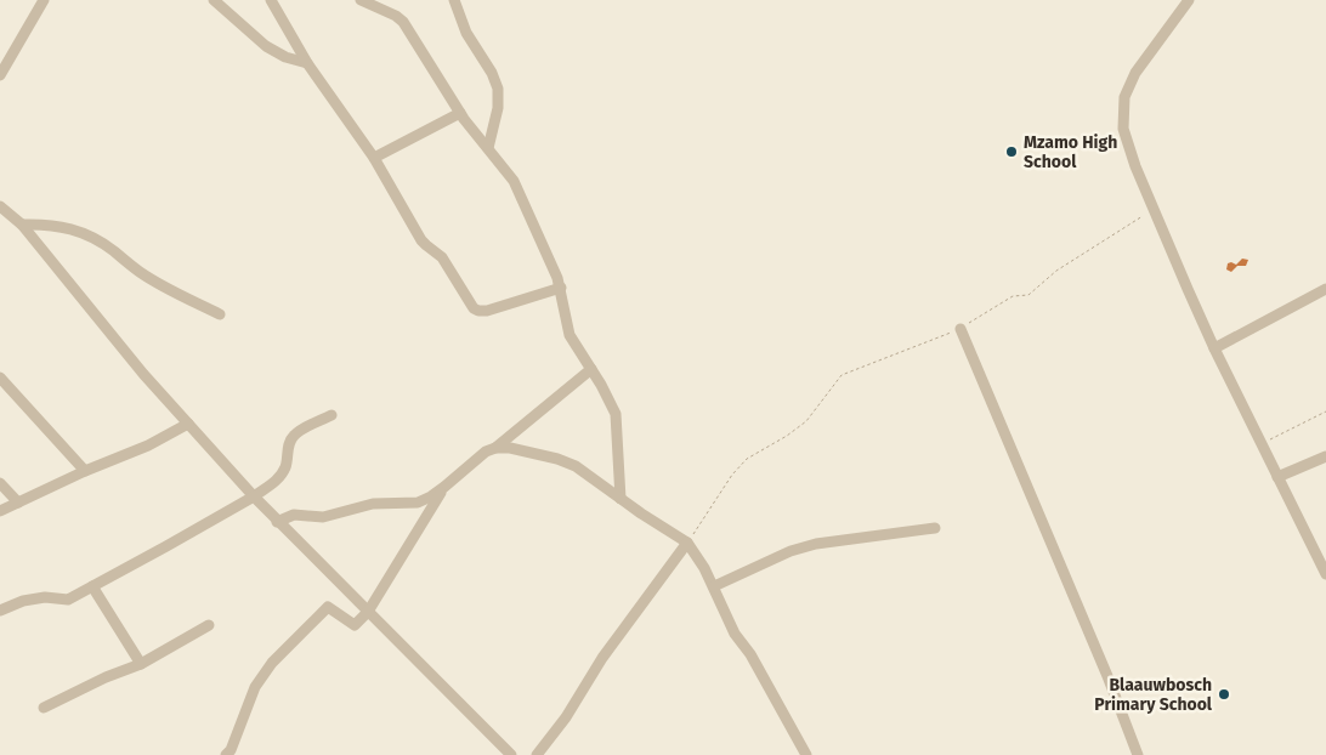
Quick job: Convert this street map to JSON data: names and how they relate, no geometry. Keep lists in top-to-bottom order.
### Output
{
  "places": ["Mzamo High School", "Blaauwbosch Primary School"]
}
